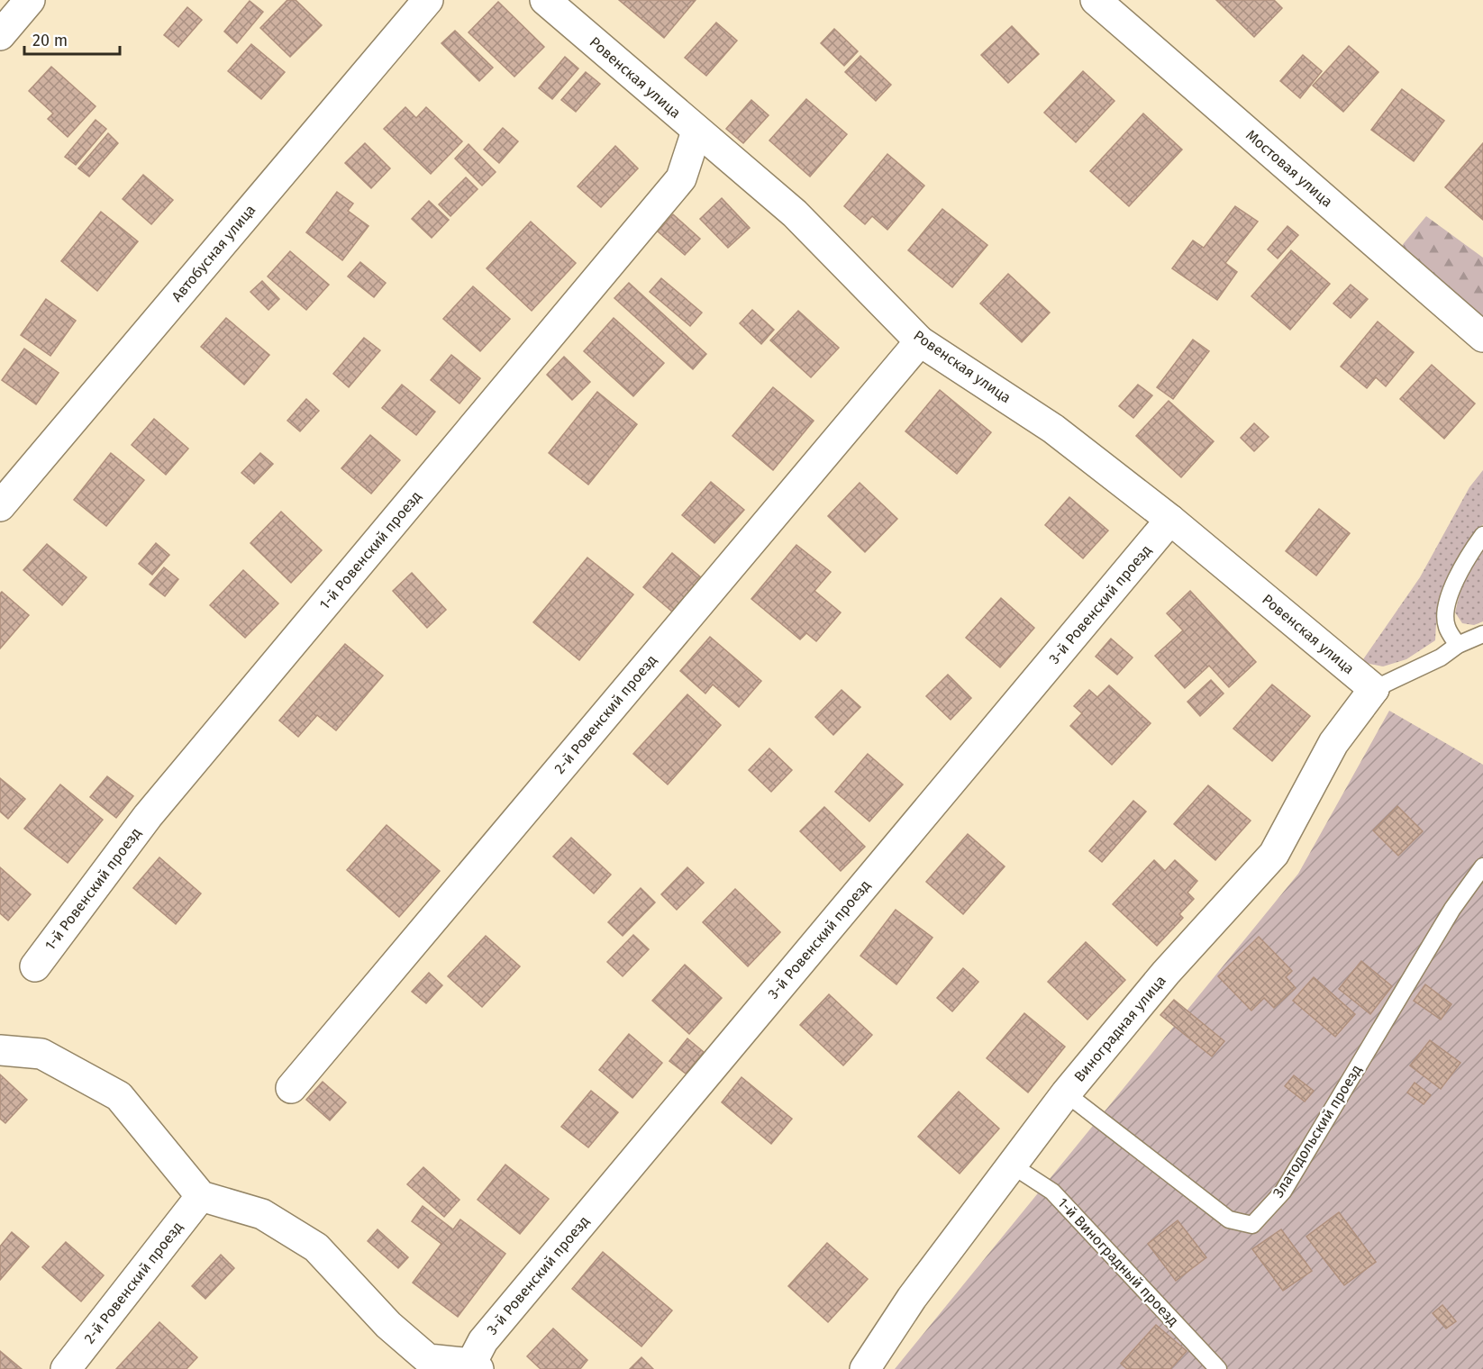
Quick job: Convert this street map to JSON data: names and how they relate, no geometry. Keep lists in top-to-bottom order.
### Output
{
  "streets": {
    "street": [
      "Ровенская улица",
      "Мостовая улица",
      "Автобусная улица",
      "1-й Ровенский проезд",
      "3-й Ровенский проезд",
      "2-й Ровенский проезд",
      "Виноградная улица"
    ],
    "lane": ["Златодольский проезд", "1-й Виноградный проезд"]
  },
  "crossings": [
    ["Ровенская улица", "1-й Ровенский проезд"],
    ["Ровенская улица", "3-й Ровенский проезд"],
    ["Ровенская улица", "2-й Ровенский проезд"],
    ["Ровенская улица", "Виноградная улица"],
    ["Виноградная улица", "Златодольский проезд"],
    ["Виноградная улица", "1-й Виноградный проезд"]
  ],
  "scale_bar": "20 m"
}
